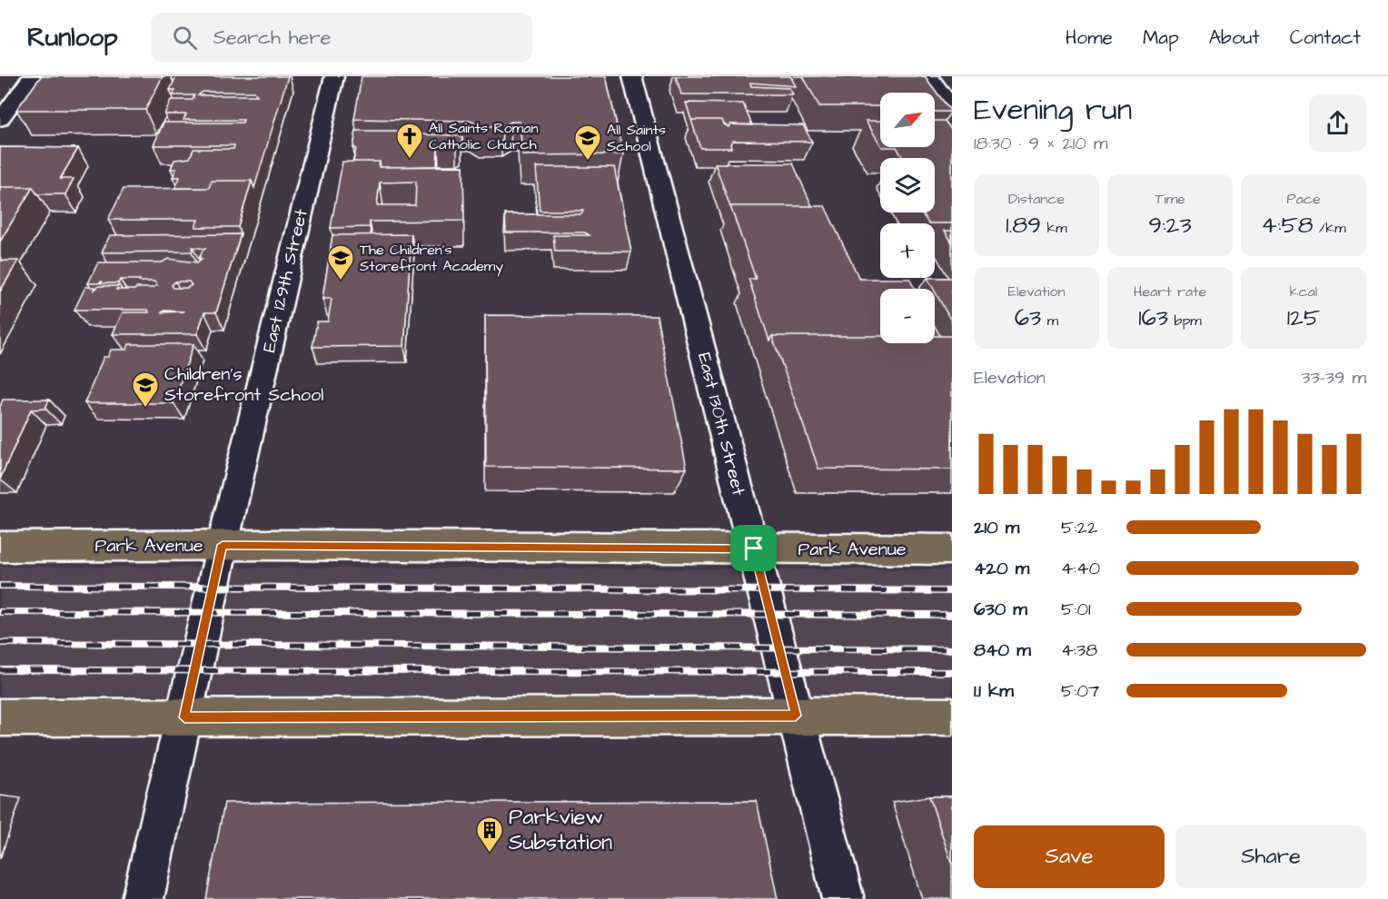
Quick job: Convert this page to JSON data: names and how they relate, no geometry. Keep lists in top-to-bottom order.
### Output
{
  "streets": {
    "main road": ["Park Avenue"],
    "street": ["East 129th Street", "East 130th Street"]
  },
  "crossings": [
    ["East 129th Street", "Park Avenue"],
    ["East 130th Street", "Park Avenue"]
  ],
  "places": {
    "church": ["All Saints Roman Catholic Church"],
    "school or university": ["All Saints School", "The Children's Storefront Academy", "Children's Storefront School"],
    "building": ["Parkview Substation"]
  },
  "north": "top right",
  "page": {
    "header": "Runloop",
    "search": "Search here",
    "nav": [
      "Home",
      "Map",
      "About",
      "Contact"
    ],
    "heading": ["Evening run", "18:30 · 9 × 210 m"],
    "map_buttons": ["+", "−"],
    "stats": [
      ["Distance", "1.89 km"],
      ["Time", "9:23"],
      ["Pace", "4:58 /km"],
      ["Elevation", "63 m"],
      ["Heart rate", "163 bpm"],
      ["kcal", "125"]
    ],
    "chart": ["Elevation", "33–39 m"],
    "list": [
      {
        "name": "210 m",
        "note": "5:22"
      },
      {
        "name": "420 m",
        "note": "4:40"
      },
      {
        "name": "630 m",
        "note": "5:01"
      },
      {
        "name": "840 m",
        "note": "4:38"
      },
      {
        "name": "1.1 km",
        "note": "5:07"
      }
    ],
    "buttons": ["Save", "Share"]
  }
}
